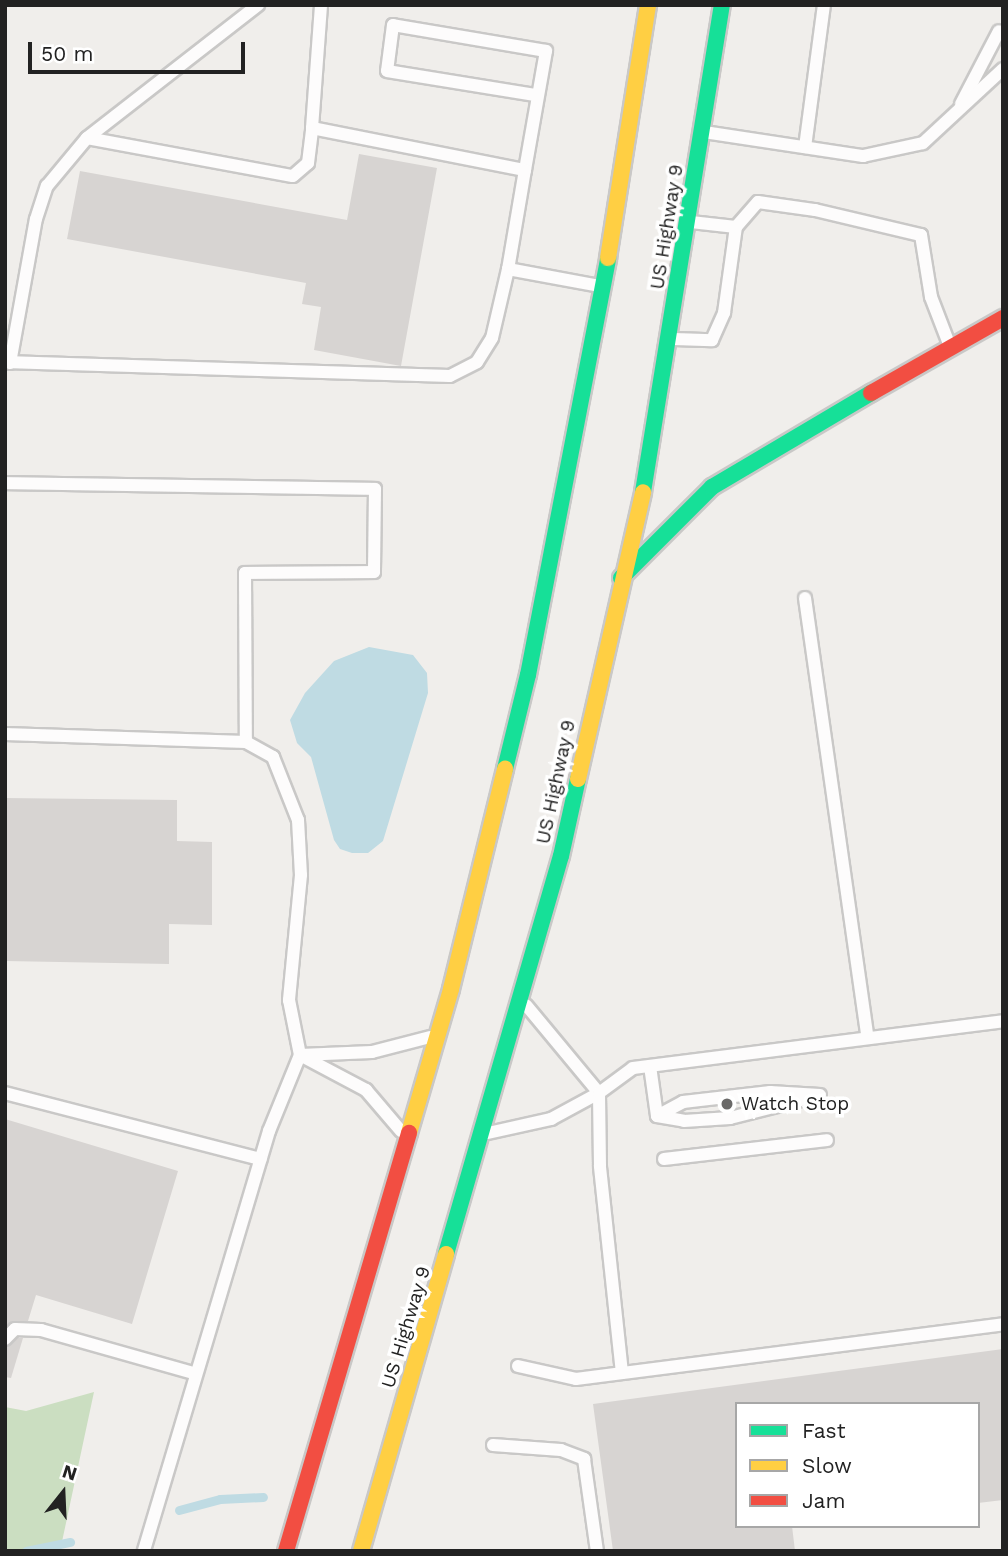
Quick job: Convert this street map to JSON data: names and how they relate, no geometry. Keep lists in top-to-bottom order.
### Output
{
  "streets": {
    "highway": ["US Highway 9"]
  },
  "places": ["Watch Stop"],
  "legend": ["Fast", "Slow", "Jam"],
  "scale_bar": "50 m",
  "north": "top"
}
